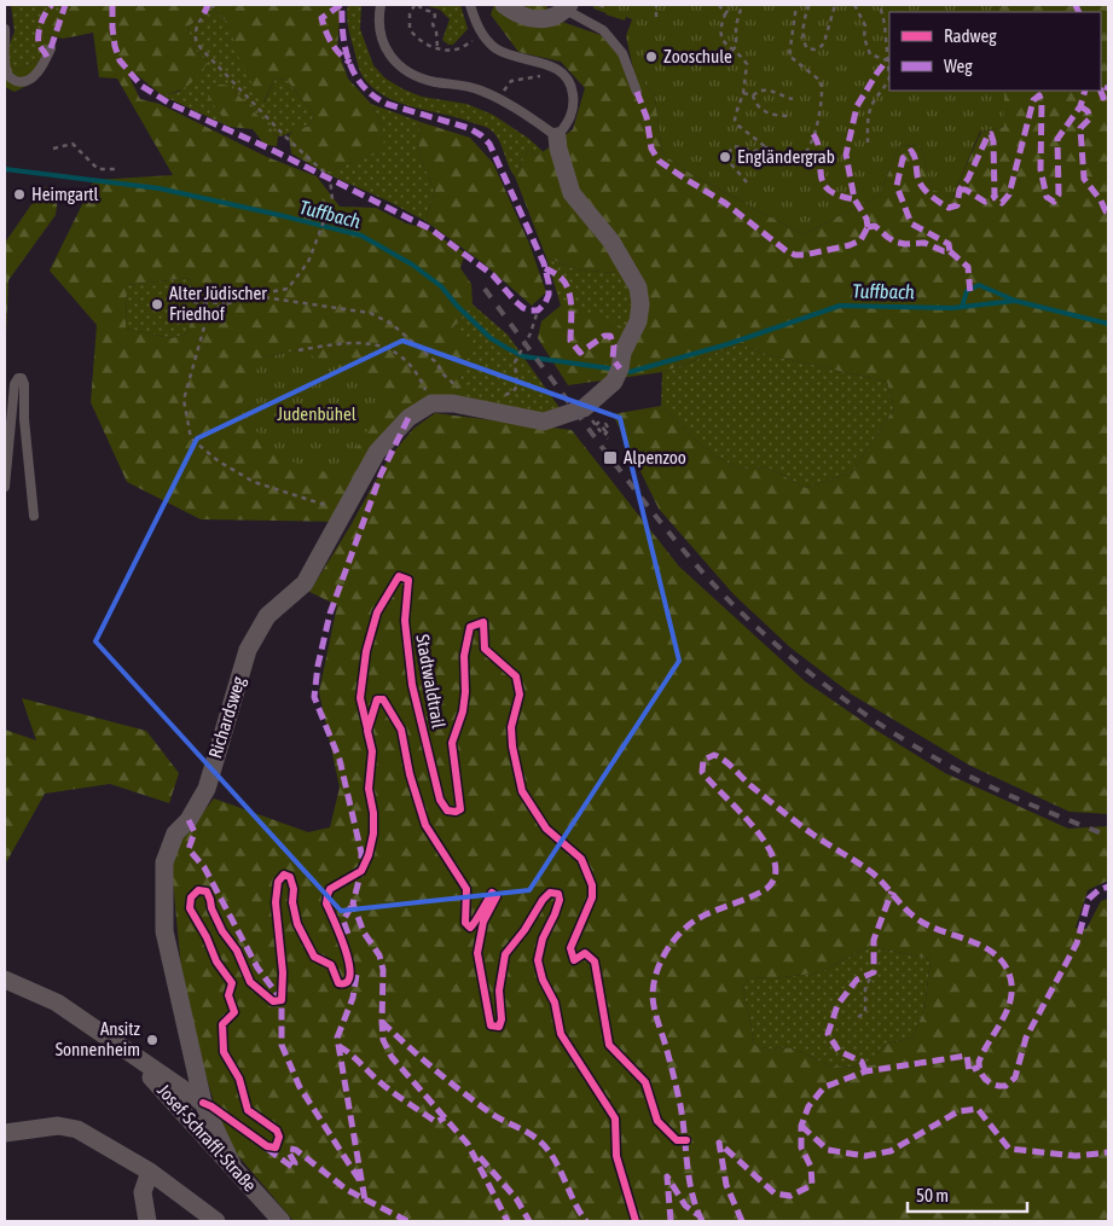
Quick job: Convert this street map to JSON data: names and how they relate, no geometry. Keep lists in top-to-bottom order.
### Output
{
  "streets": {
    "street": ["Richardsweg", "Josef-Schraffl-Straße"],
    "cycle path": ["Stadtwaldtrail"]
  },
  "crossings": [
    ["Richardsweg", "Josef-Schraffl-Straße"]
  ],
  "water": ["Tuffbach"],
  "parks": ["Judenbühel"],
  "places": {
    "other": [
      "Zooschule",
      "Engländergrab",
      "Heimgartl",
      "Alter Jüdischer Friedhof",
      "Ansitz Sonnenheim"
    ],
    "transit": ["Alpenzoo"]
  },
  "legend": ["Radweg", "Weg"],
  "scale_bar": "50 m"
}
